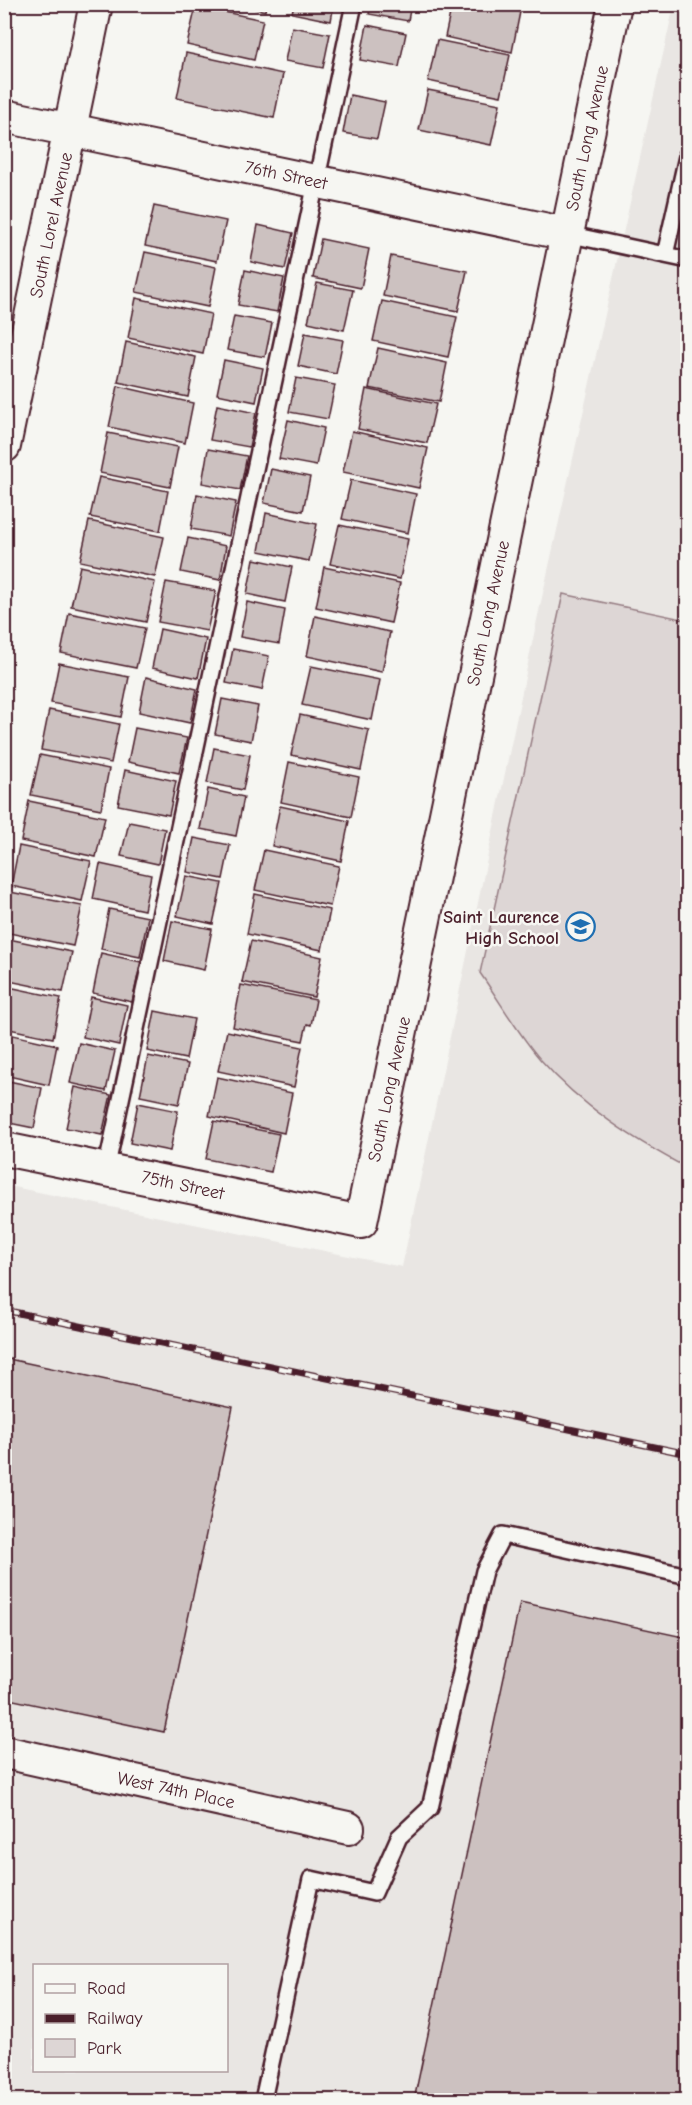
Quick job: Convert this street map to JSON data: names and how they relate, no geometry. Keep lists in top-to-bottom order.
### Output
{
  "streets": {
    "street": [
      "South Long Avenue",
      "76th Street",
      "South Lorel Avenue",
      "75th Street",
      "West 74th Place"
    ]
  },
  "crossings": [
    ["South Long Avenue", "76th Street"],
    ["South Long Avenue", "75th Street"],
    ["76th Street", "South Lorel Avenue"]
  ],
  "places": {
    "school or university": ["Saint Laurence High School"]
  },
  "legend": ["Road", "Railway", "Park"]
}
